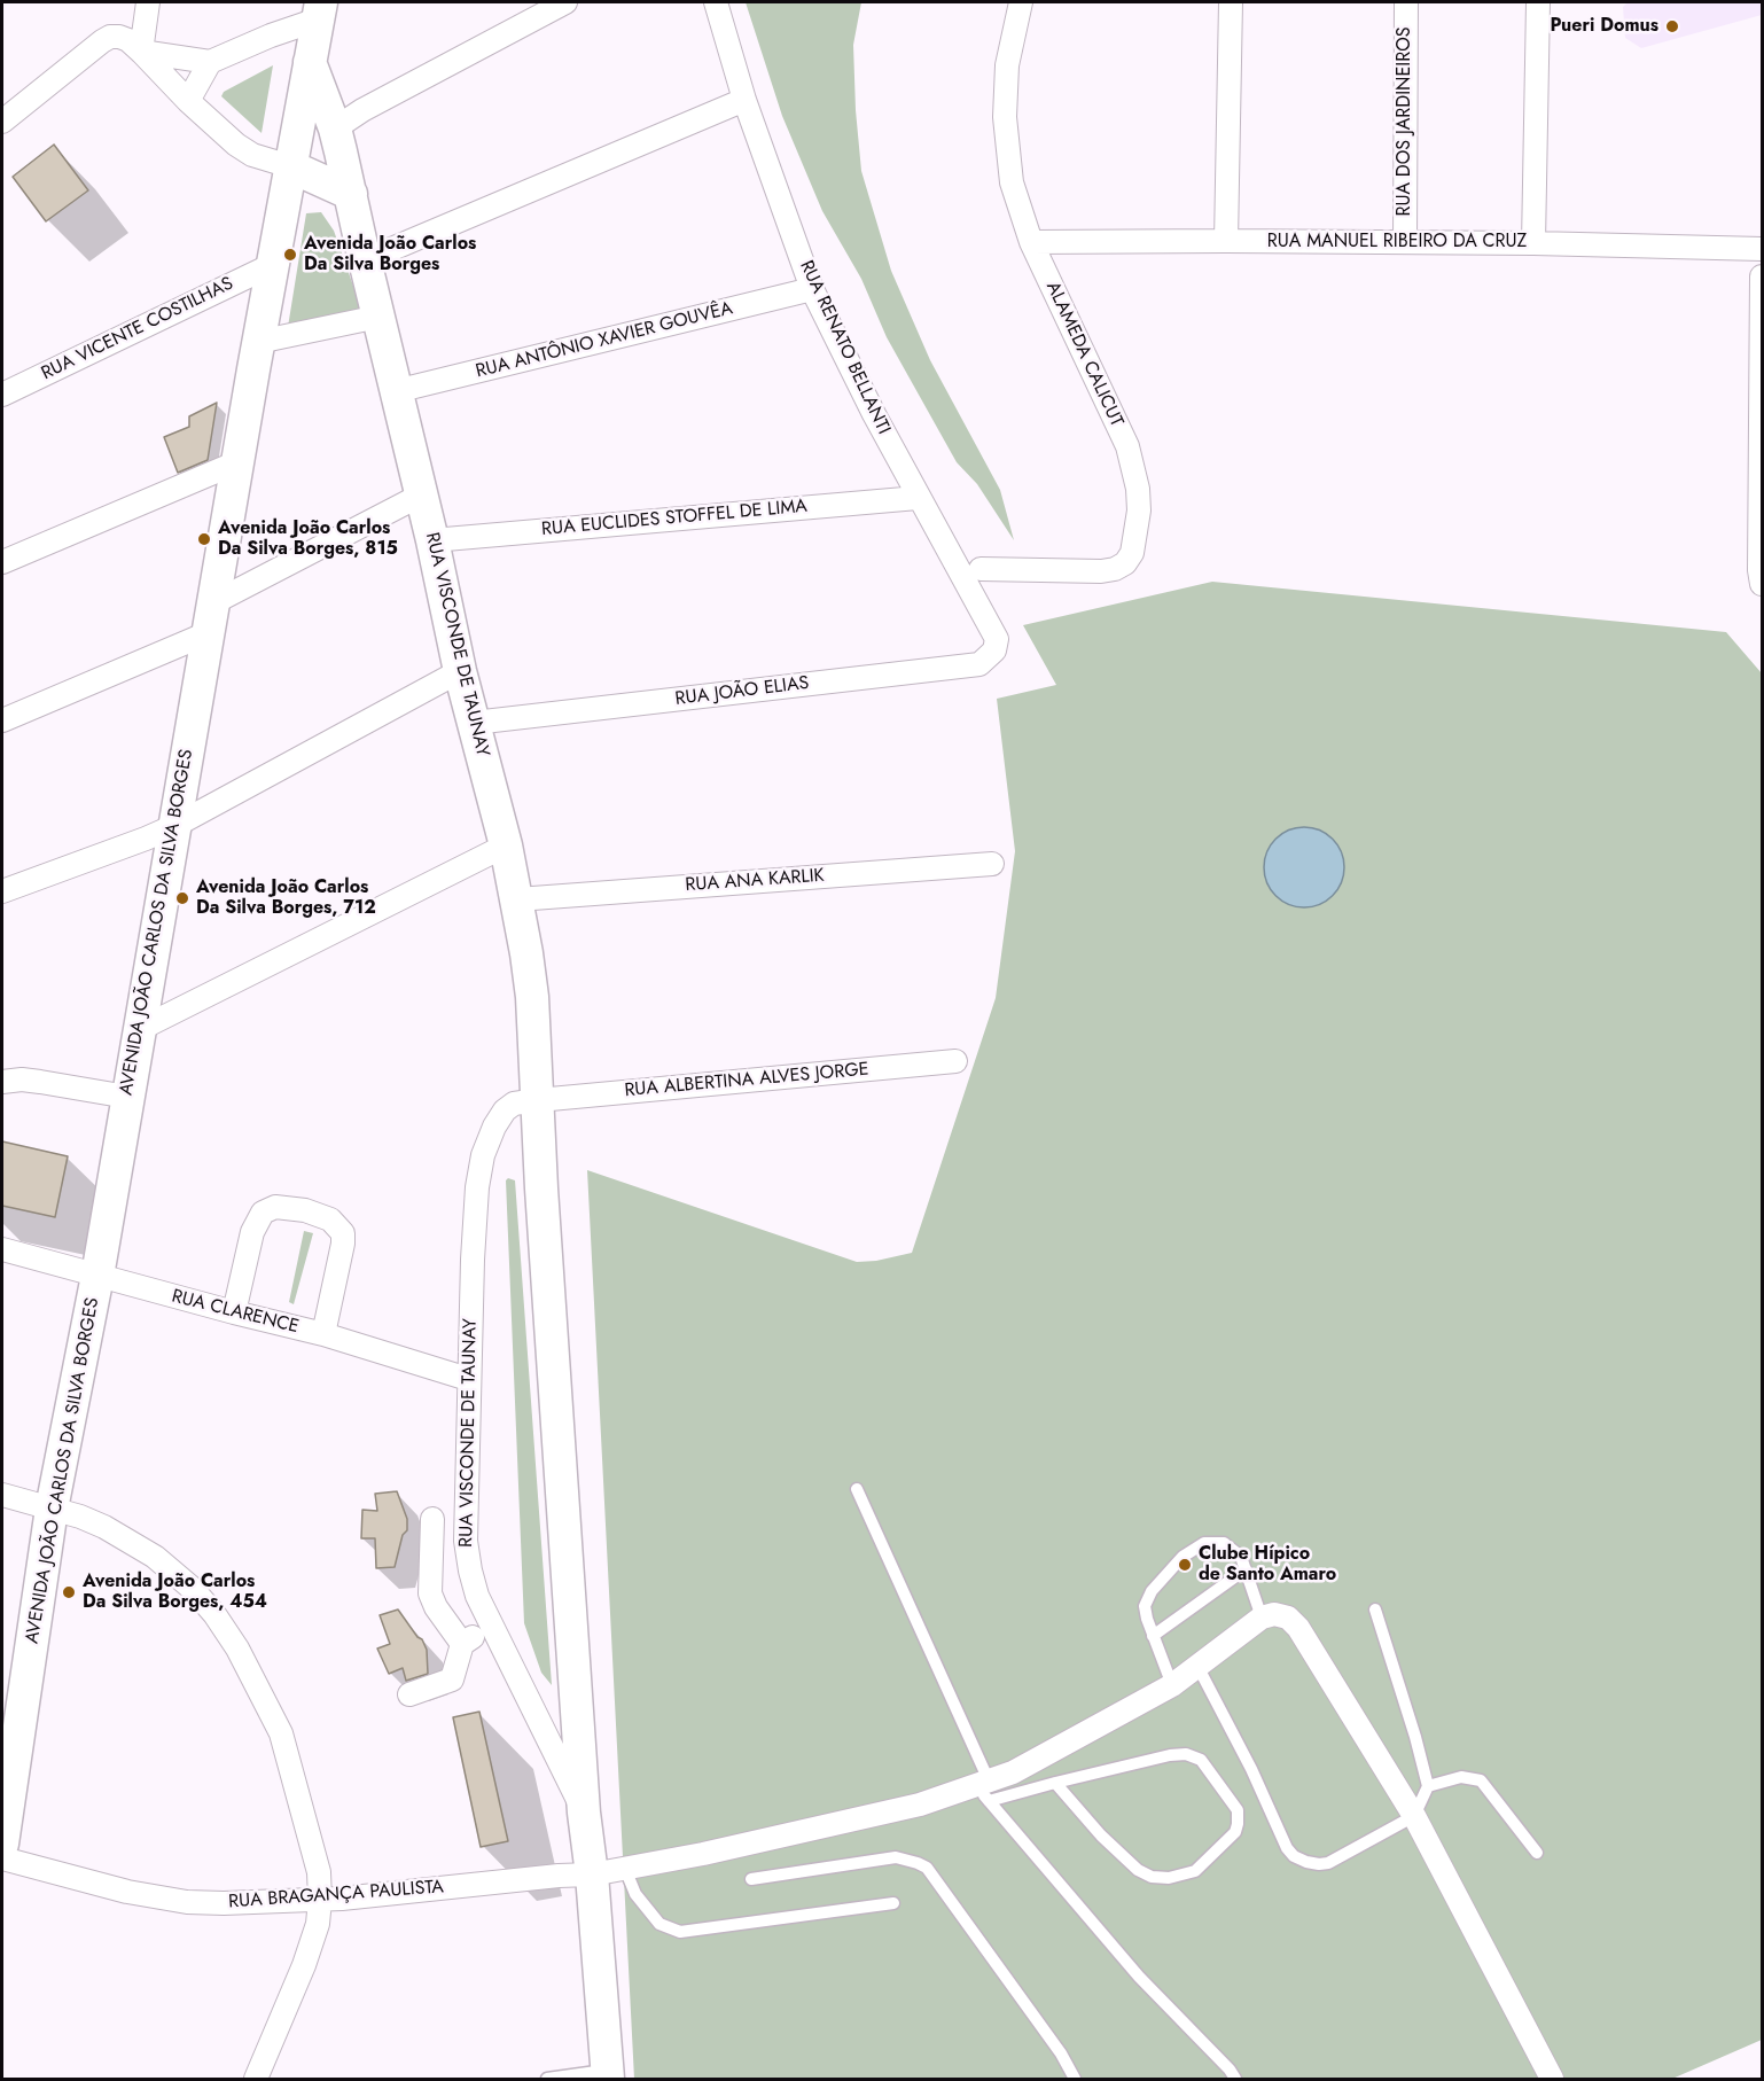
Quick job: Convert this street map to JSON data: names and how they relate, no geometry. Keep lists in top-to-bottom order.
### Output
{
  "streets": {
    "street": [
      "RUA DOS JARDINEIROS",
      "RUA MANUEL RIBEIRO DA CRUZ",
      "RUA VICENTE COSTILHAS",
      "RUA ANTÔNIO XAVIER GOUVÊA",
      "RUA RENATO BELLANTI",
      "ALAMEDA CALICUT",
      "RUA EUCLIDES STOFFEL DE LIMA",
      "RUA VISCONDE DE TAUNAY",
      "RUA JOÃO ELIAS",
      "RUA ANA KARLIK",
      "AVENIDA JOÃO CARLOS DA SILVA BORGES",
      "RUA ALBERTINA ALVES JORGE",
      "RUA CLARENCE",
      "RUA BRAGANÇA PAULISTA"
    ]
  },
  "crossings": [
    ["RUA DOS JARDINEIROS", "RUA MANUEL RIBEIRO DA CRUZ"],
    ["RUA MANUEL RIBEIRO DA CRUZ", "ALAMEDA CALICUT"],
    ["RUA VICENTE COSTILHAS", "AVENIDA JOÃO CARLOS DA SILVA BORGES"],
    ["RUA ANTÔNIO XAVIER GOUVÊA", "RUA RENATO BELLANTI"],
    ["RUA ANTÔNIO XAVIER GOUVÊA", "RUA VISCONDE DE TAUNAY"],
    ["RUA RENATO BELLANTI", "RUA EUCLIDES STOFFEL DE LIMA"],
    ["RUA RENATO BELLANTI", "RUA JOÃO ELIAS"],
    ["RUA EUCLIDES STOFFEL DE LIMA", "RUA VISCONDE DE TAUNAY"],
    ["RUA VISCONDE DE TAUNAY", "RUA JOÃO ELIAS"],
    ["RUA VISCONDE DE TAUNAY", "RUA ANA KARLIK"],
    ["RUA VISCONDE DE TAUNAY", "AVENIDA JOÃO CARLOS DA SILVA BORGES"],
    ["RUA VISCONDE DE TAUNAY", "RUA ALBERTINA ALVES JORGE"],
    ["RUA VISCONDE DE TAUNAY", "RUA CLARENCE"],
    ["RUA VISCONDE DE TAUNAY", "RUA BRAGANÇA PAULISTA"],
    ["AVENIDA JOÃO CARLOS DA SILVA BORGES", "RUA CLARENCE"]
  ],
  "places": [
    "Pueri Domus",
    "Avenida João Carlos Da Silva Borges",
    "Avenida João Carlos Da Silva Borges, 815",
    "Avenida João Carlos Da Silva Borges, 712",
    "Clube Hípico de Santo Amaro",
    "Avenida João Carlos Da Silva Borges, 454"
  ]
}
